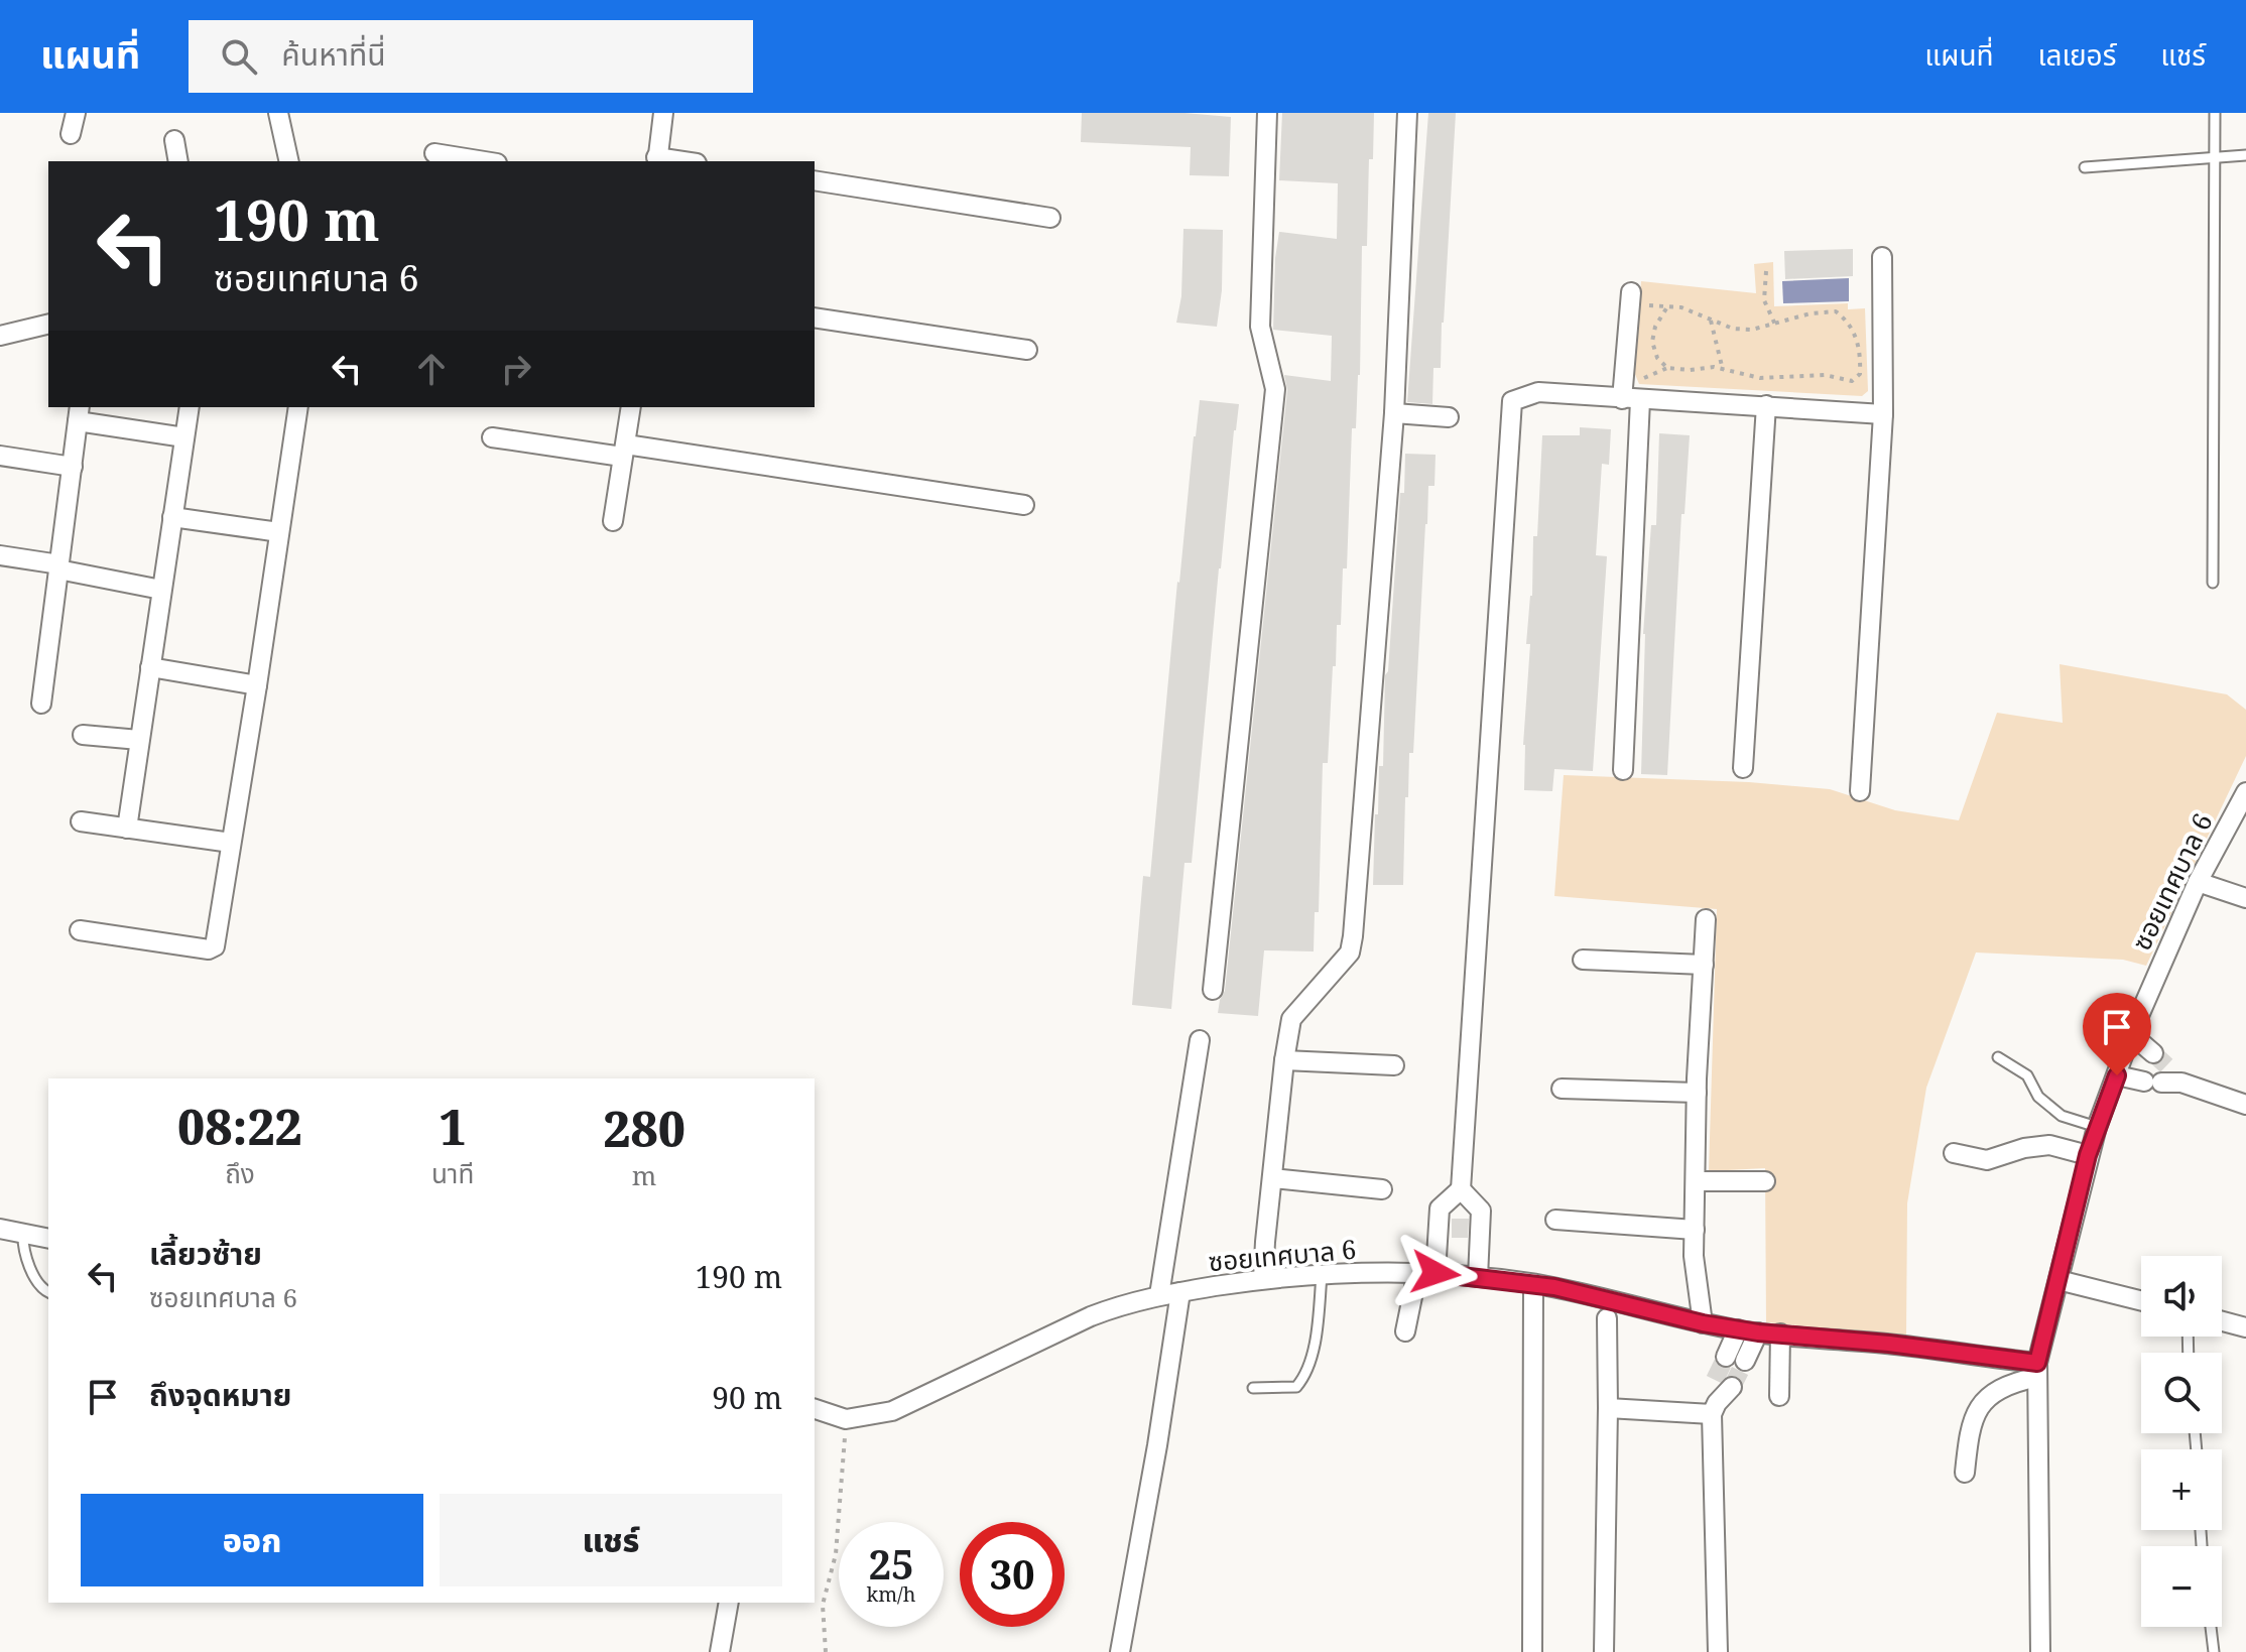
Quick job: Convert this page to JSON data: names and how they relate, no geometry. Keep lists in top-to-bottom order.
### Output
{
  "streets": {
    "street": ["ซอยเทศบาล 6"]
  },
  "page": {
    "header": "แผนที่",
    "search": "ค้นหาที่นี่",
    "nav": ["แผนที่", "เลเยอร์", "แชร์"],
    "turn": ["190 m", "ซอยเทศบาล 6"],
    "eta": [
      "08:22",
      "ถึง",
      "1",
      "นาที",
      "280",
      "m"
    ],
    "list": [
      {
        "name": "เลี้ยวซ้าย",
        "note": "ซอยเทศบาล 6",
        "value": "190 m"
      },
      {
        "name": "ถึงจุดหมาย",
        "value": "90 m"
      }
    ],
    "map_buttons": ["+", "−"],
    "buttons": ["ออก", "แชร์"],
    "speed": "25 km/h",
    "limit": "30"
  }
}
